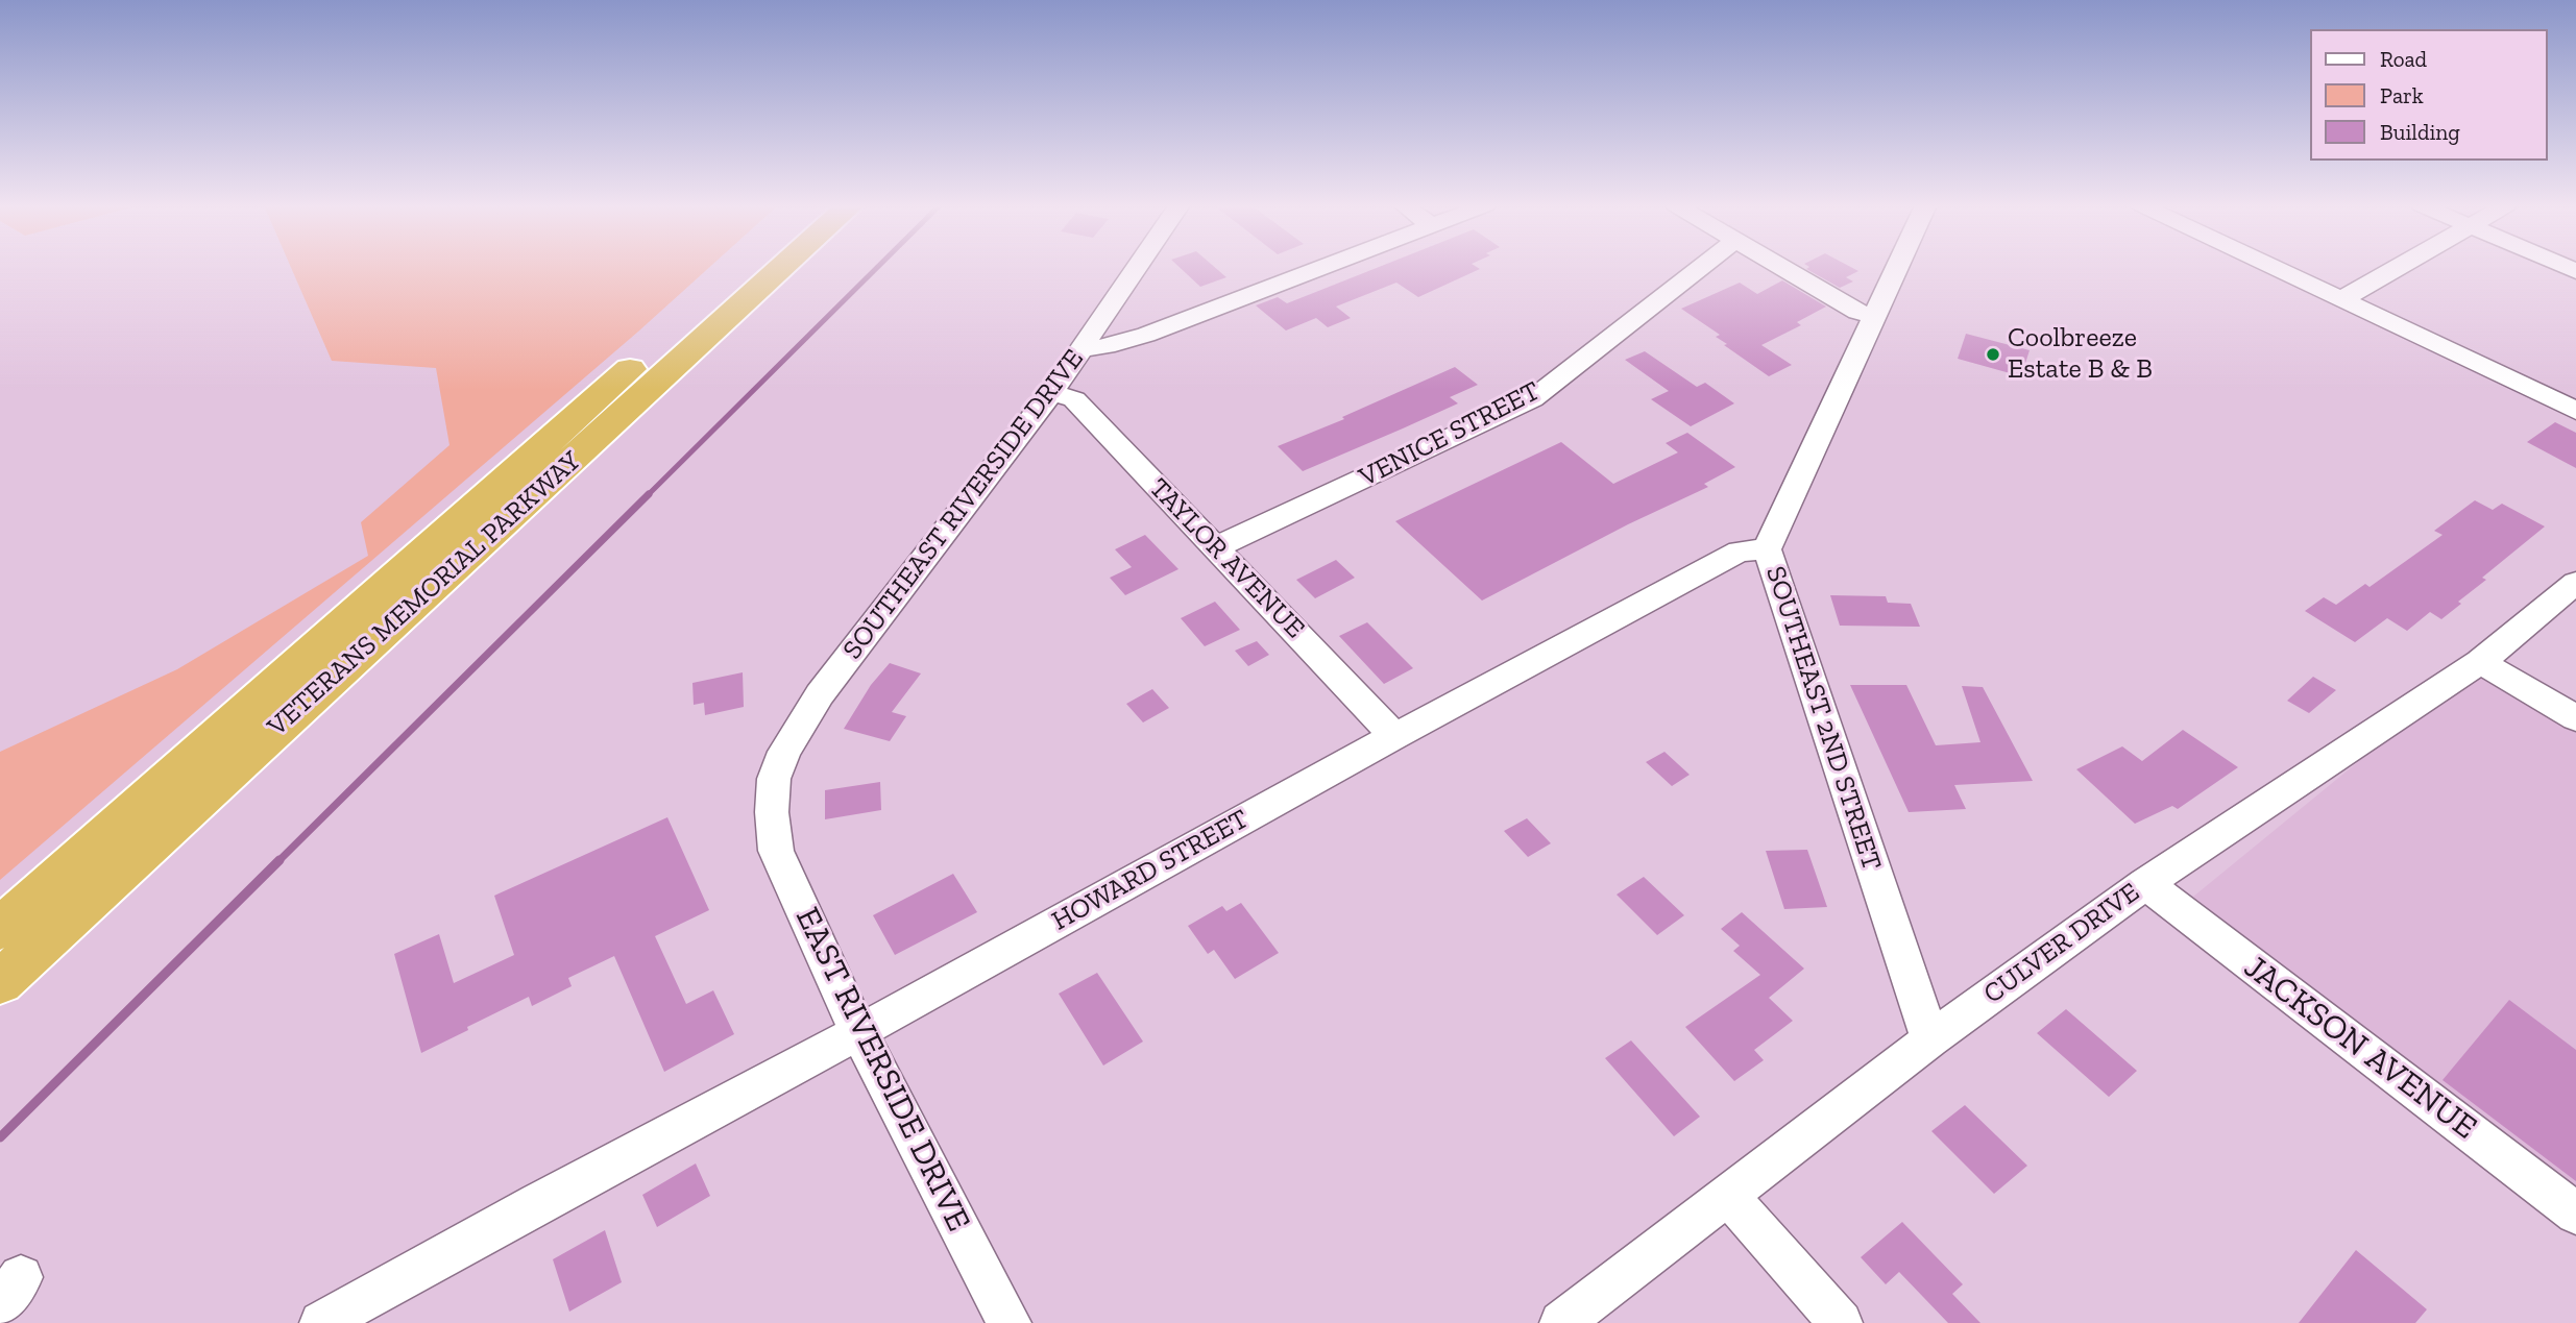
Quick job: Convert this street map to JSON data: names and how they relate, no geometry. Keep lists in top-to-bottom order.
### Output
{
  "streets": {
    "highway": ["VETERANS MEMORIAL PARKWAY"],
    "street": [
      "VENICE STREET",
      "SOUTHEAST RIVERSIDE DRIVE",
      "TAYLOR AVENUE",
      "SOUTHEAST 2ND STREET",
      "HOWARD STREET",
      "CULVER DRIVE",
      "JACKSON AVENUE",
      "EAST RIVERSIDE DRIVE"
    ]
  },
  "crossings": [
    ["VENICE STREET", "TAYLOR AVENUE"],
    ["SOUTHEAST RIVERSIDE DRIVE", "TAYLOR AVENUE"],
    ["SOUTHEAST RIVERSIDE DRIVE", "EAST RIVERSIDE DRIVE"],
    ["TAYLOR AVENUE", "HOWARD STREET"],
    ["SOUTHEAST 2ND STREET", "HOWARD STREET"],
    ["SOUTHEAST 2ND STREET", "CULVER DRIVE"],
    ["HOWARD STREET", "EAST RIVERSIDE DRIVE"],
    ["CULVER DRIVE", "JACKSON AVENUE"]
  ],
  "places": ["Coolbreeze Estate B & B"],
  "legend": ["Road", "Park", "Building"]
}
